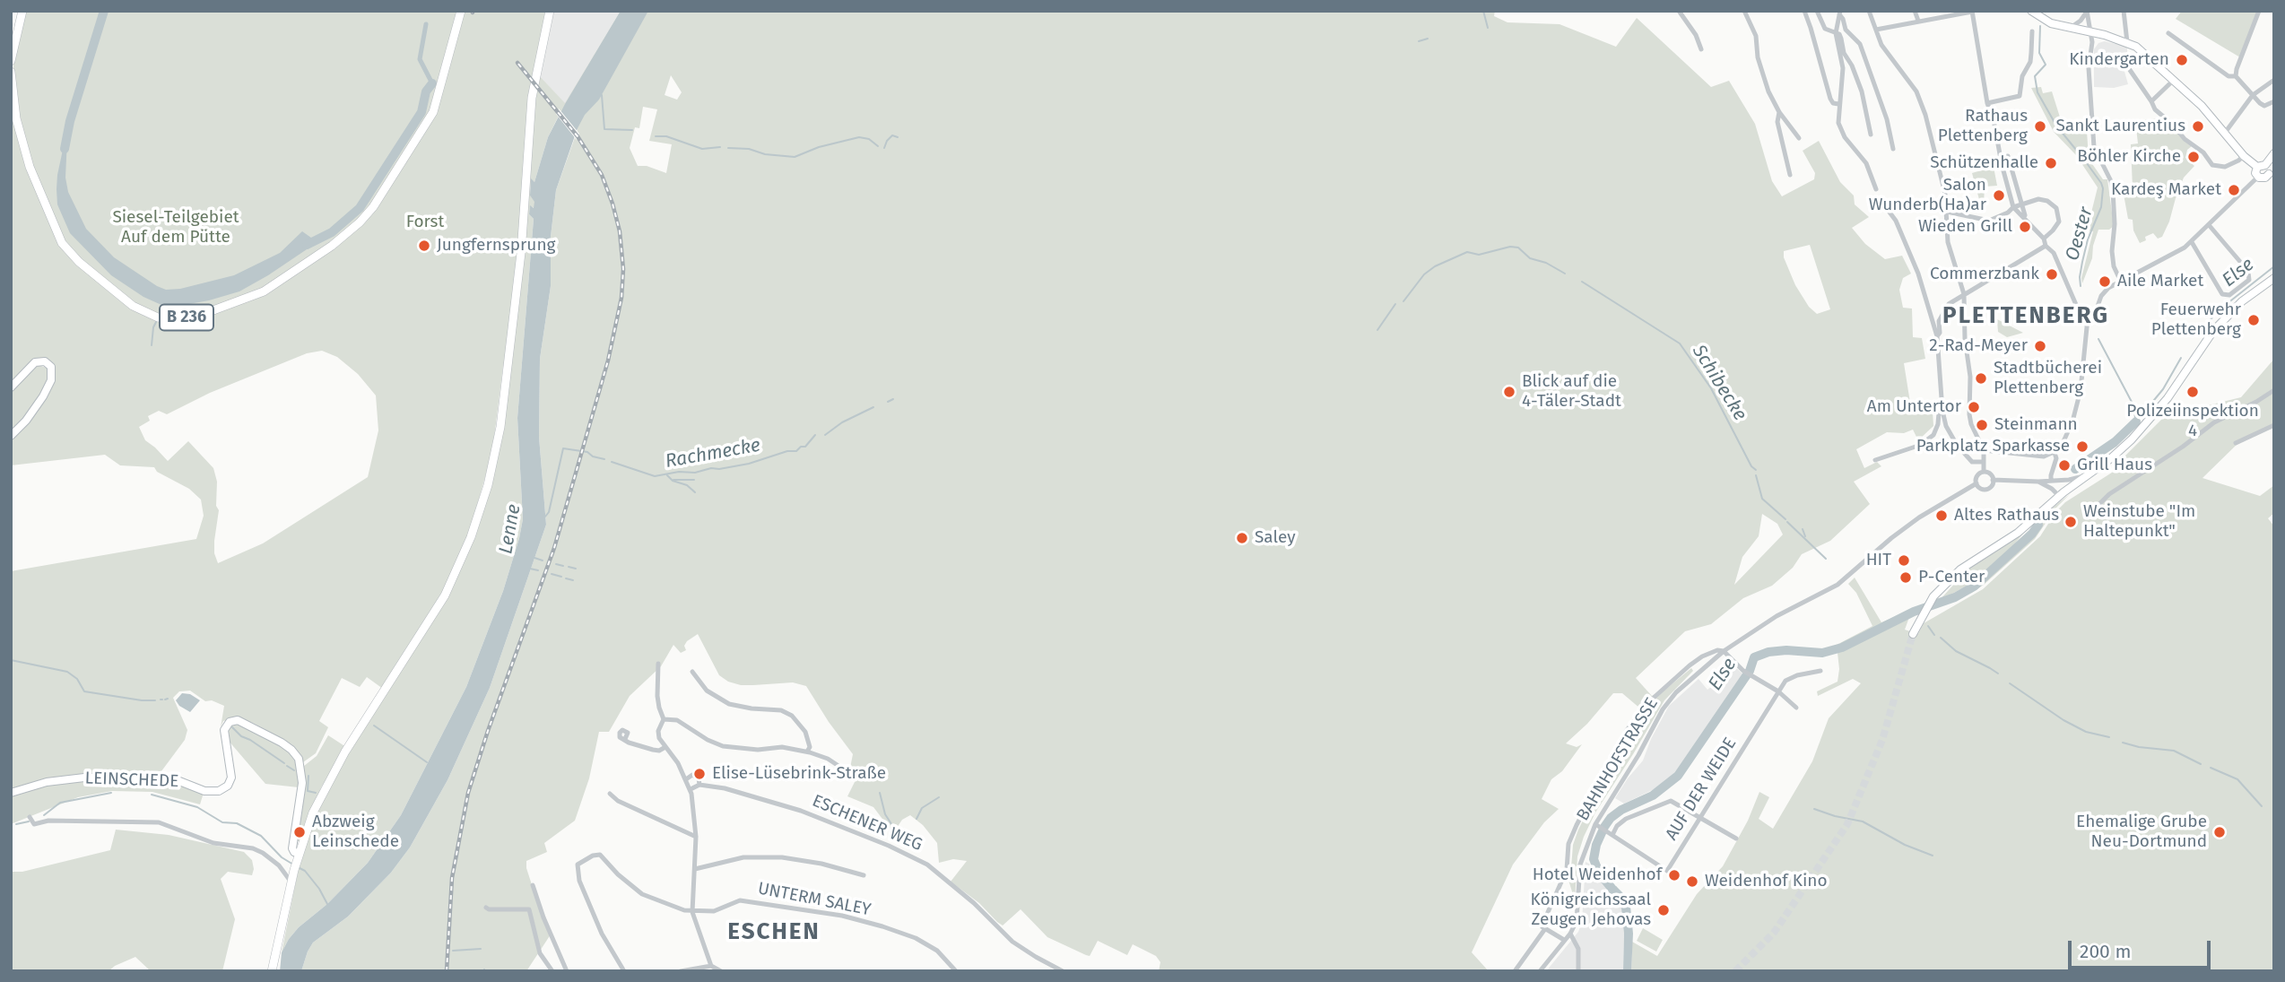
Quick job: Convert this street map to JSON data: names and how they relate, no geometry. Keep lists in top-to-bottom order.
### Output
{
  "streets": {
    "main road": ["B 236", "LEINSCHEDE"],
    "street": [
      "BAHNHOFSTRASSE",
      "AUF DER WEIDE",
      "ESCHENER WEG",
      "UNTERM SALEY"
    ]
  },
  "crossings": [
    ["BAHNHOFSTRASSE", "AUF DER WEIDE"]
  ],
  "districts": ["PLETTENBERG", "ESCHEN"],
  "water": [
    "Oester",
    "Else",
    "Schibecke",
    "Rachmecke",
    "Lenne"
  ],
  "parks": ["Siesel-Teilgebiet Auf dem Pütte", "Forst"],
  "places": [
    "Kindergarten",
    "Rathaus Plettenberg",
    "Sankt Laurentius",
    "Böhler Kirche",
    "Schützenhalle",
    "Kardeş Market",
    "Salon Wunderb(Ha)ar",
    "Wieden Grill",
    "Jungfernsprung",
    "Commerzbank",
    "Aile Market",
    "Feuerwehr Plettenberg",
    "2-Rad-Meyer",
    "Stadtbücherei Plettenberg",
    "Blick auf die 4-Täler-Stadt",
    "Polizeiinspektion 4",
    "Am Untertor",
    "Steinmann",
    "Parkplatz Sparkasse",
    "Grill Haus",
    "Altes Rathaus",
    "Weinstube \"Im Haltepunkt\"",
    "Saley",
    "HIT",
    "P-Center",
    "Elise-Lüsebrink-Straße",
    "Abzweig Leinschede",
    "Ehemalige Grube Neu-Dortmund",
    "Hotel Weidenhof",
    "Weidenhof Kino",
    "Königreichssaal Zeugen Jehovas"
  ],
  "scale_bar": "200 m"
}
